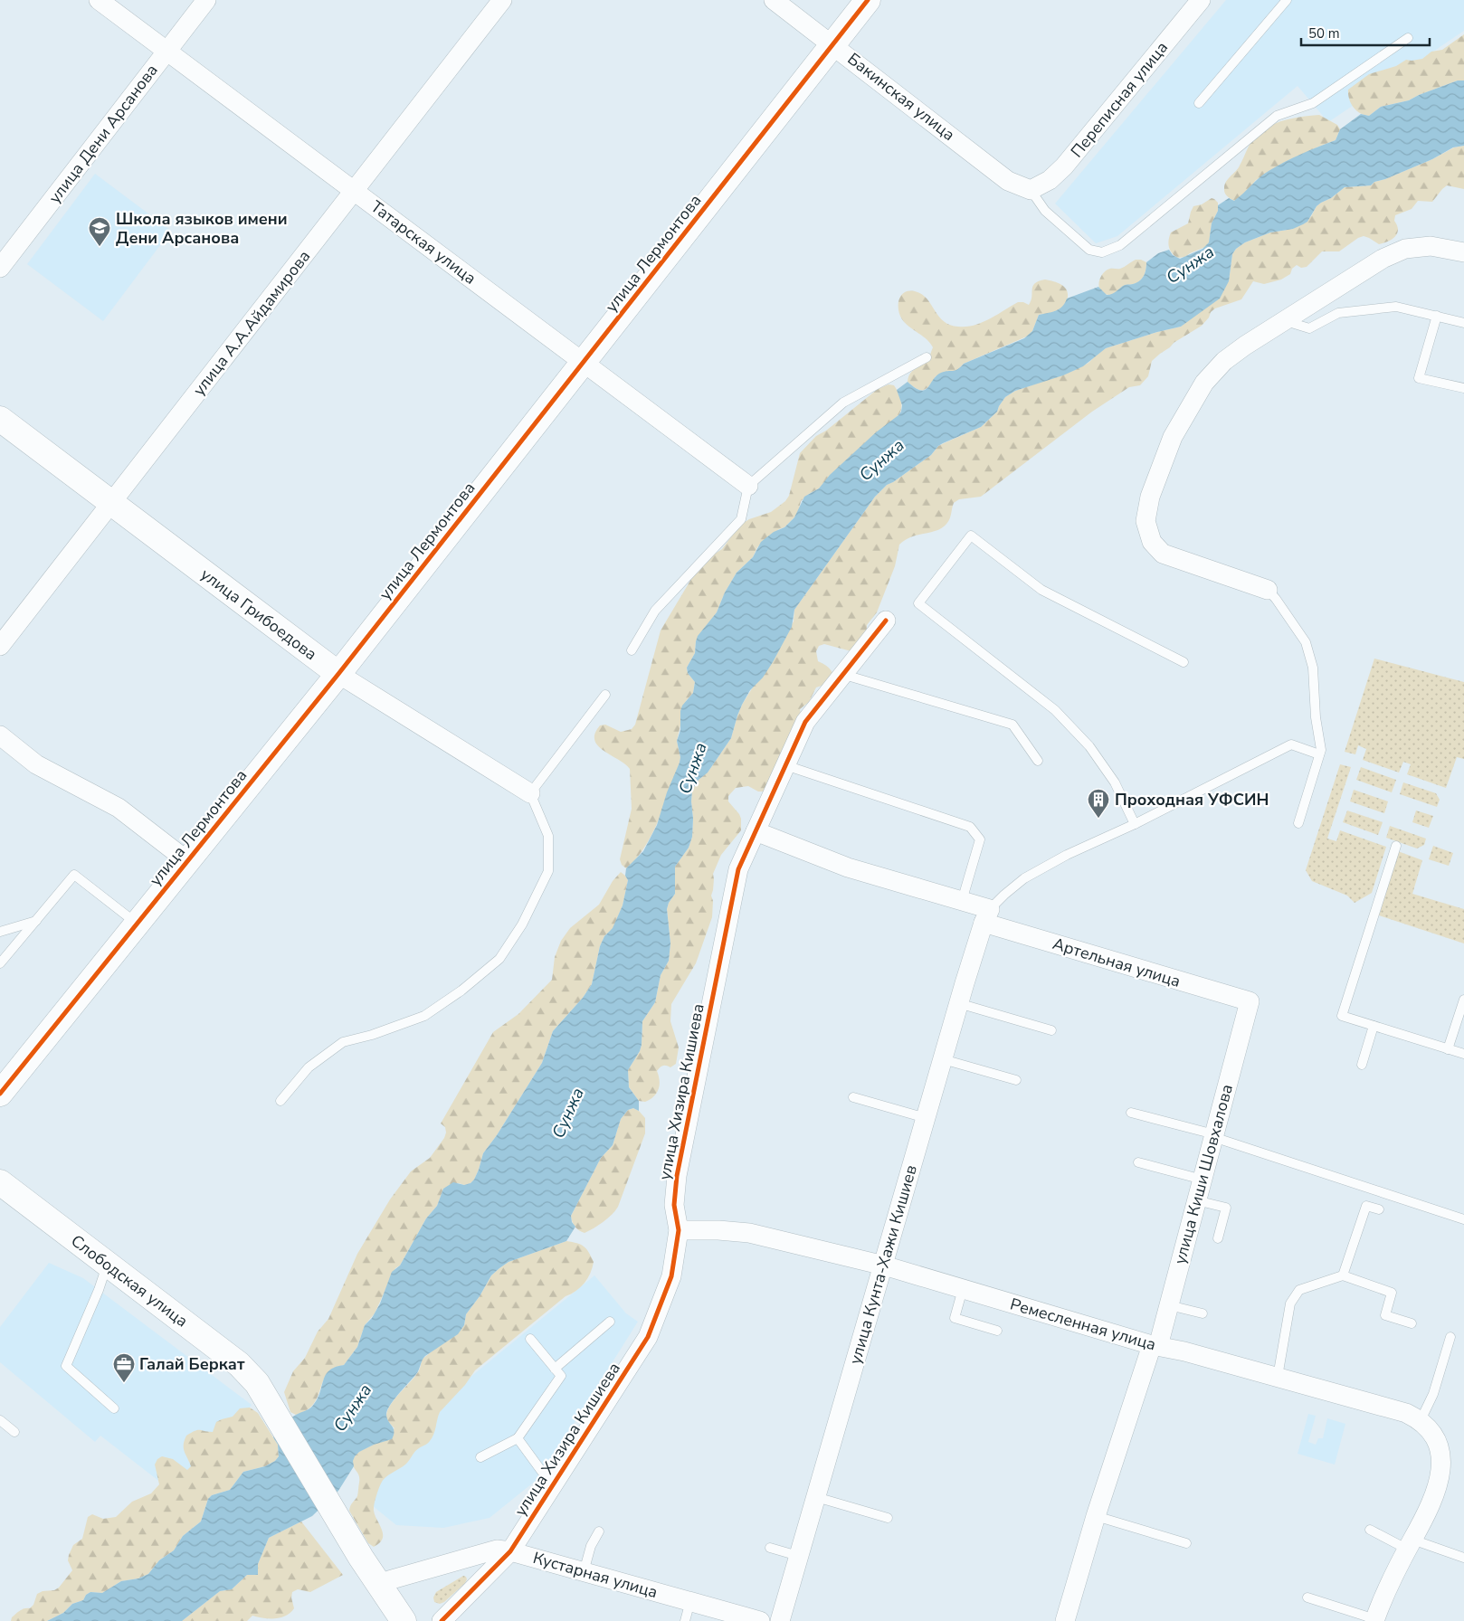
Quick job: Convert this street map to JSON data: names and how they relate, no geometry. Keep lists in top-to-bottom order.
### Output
{
  "streets": {
    "street": [
      "Бакинская улица",
      "Переписная улица",
      "улица Дени Арсанова",
      "Татарская улица",
      "улица Лермонтова",
      "улица А.А.Айдамирова",
      "улица Грибоедова",
      "Артельная улица",
      "улица Хизира Кишиева",
      "улица Киши Шовхалова",
      "улица Кунта-Хажи Кишиев",
      "Слободская улица",
      "Ремесленная улица",
      "Кустарная улица"
    ]
  },
  "crossings": [
    ["Бакинская улица", "Переписная улица"],
    ["Бакинская улица", "улица Лермонтова"],
    ["улица Дени Арсанова", "Татарская улица"],
    ["Татарская улица", "улица Лермонтова"],
    ["Татарская улица", "улица А.А.Айдамирова"],
    ["улица Лермонтова", "улица Грибоедова"],
    ["улица А.А.Айдамирова", "улица Грибоедова"],
    ["Артельная улица", "улица Хизира Кишиева"],
    ["Артельная улица", "улица Киши Шовхалова"],
    ["Артельная улица", "улица Кунта-Хажи Кишиев"],
    ["улица Хизира Кишиева", "Ремесленная улица"],
    ["улица Хизира Кишиева", "Кустарная улица"],
    ["улица Киши Шовхалова", "Ремесленная улица"],
    ["улица Кунта-Хажи Кишиев", "Ремесленная улица"],
    ["Слободская улица", "Кустарная улица"]
  ],
  "water": ["Сунжа"],
  "places": {
    "school or university": ["Школа языков имени Дени Арсанова"],
    "building": ["Проходная УФСИН"],
    "office": ["Галай Беркат"]
  },
  "scale_bar": "50 m"
}
